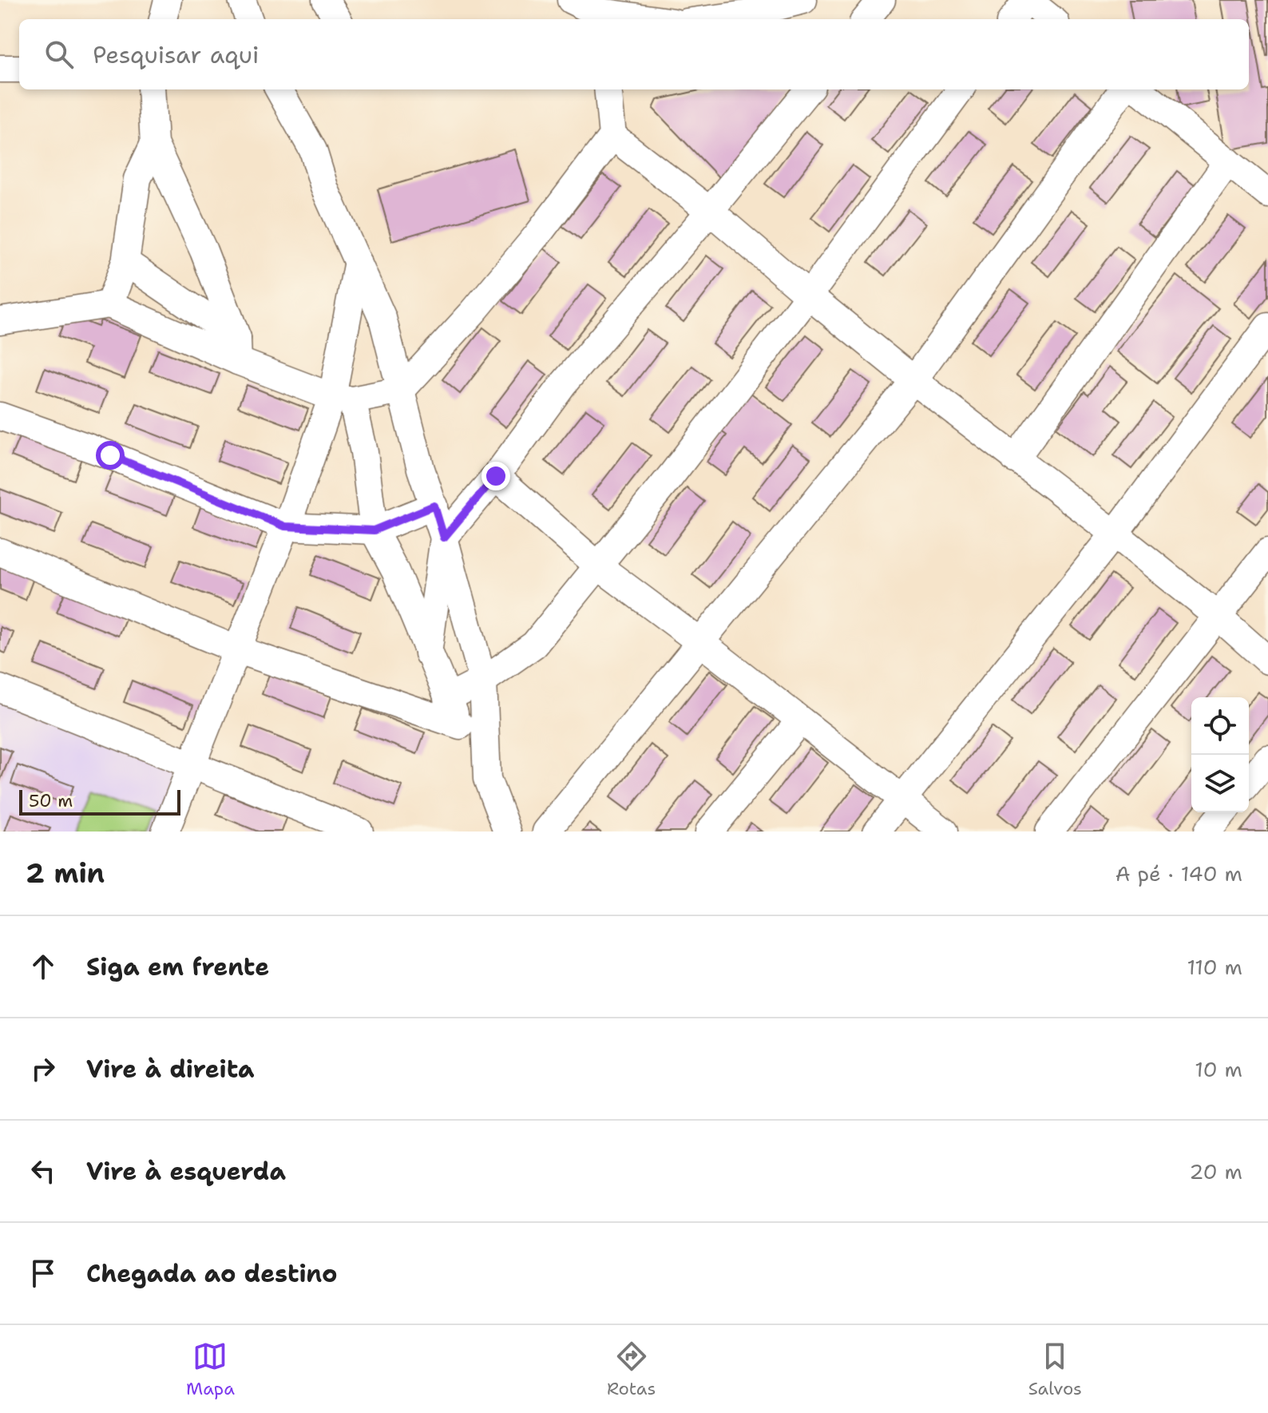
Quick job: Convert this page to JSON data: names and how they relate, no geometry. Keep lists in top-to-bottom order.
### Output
{
  "scale_bar": "50 m",
  "page": {
    "search": "Pesquisar aqui",
    "scale": "50 m",
    "heading": ["2 min", "A pé · 140 m"],
    "list": [
      ["Siga em frente", "110 m"],
      ["Vire à direita", "10 m"],
      ["Vire à esquerda", "20 m"],
      "Chegada ao destino"
    ],
    "nav": ["Mapa", "Rotas", "Salvos"]
  }
}
